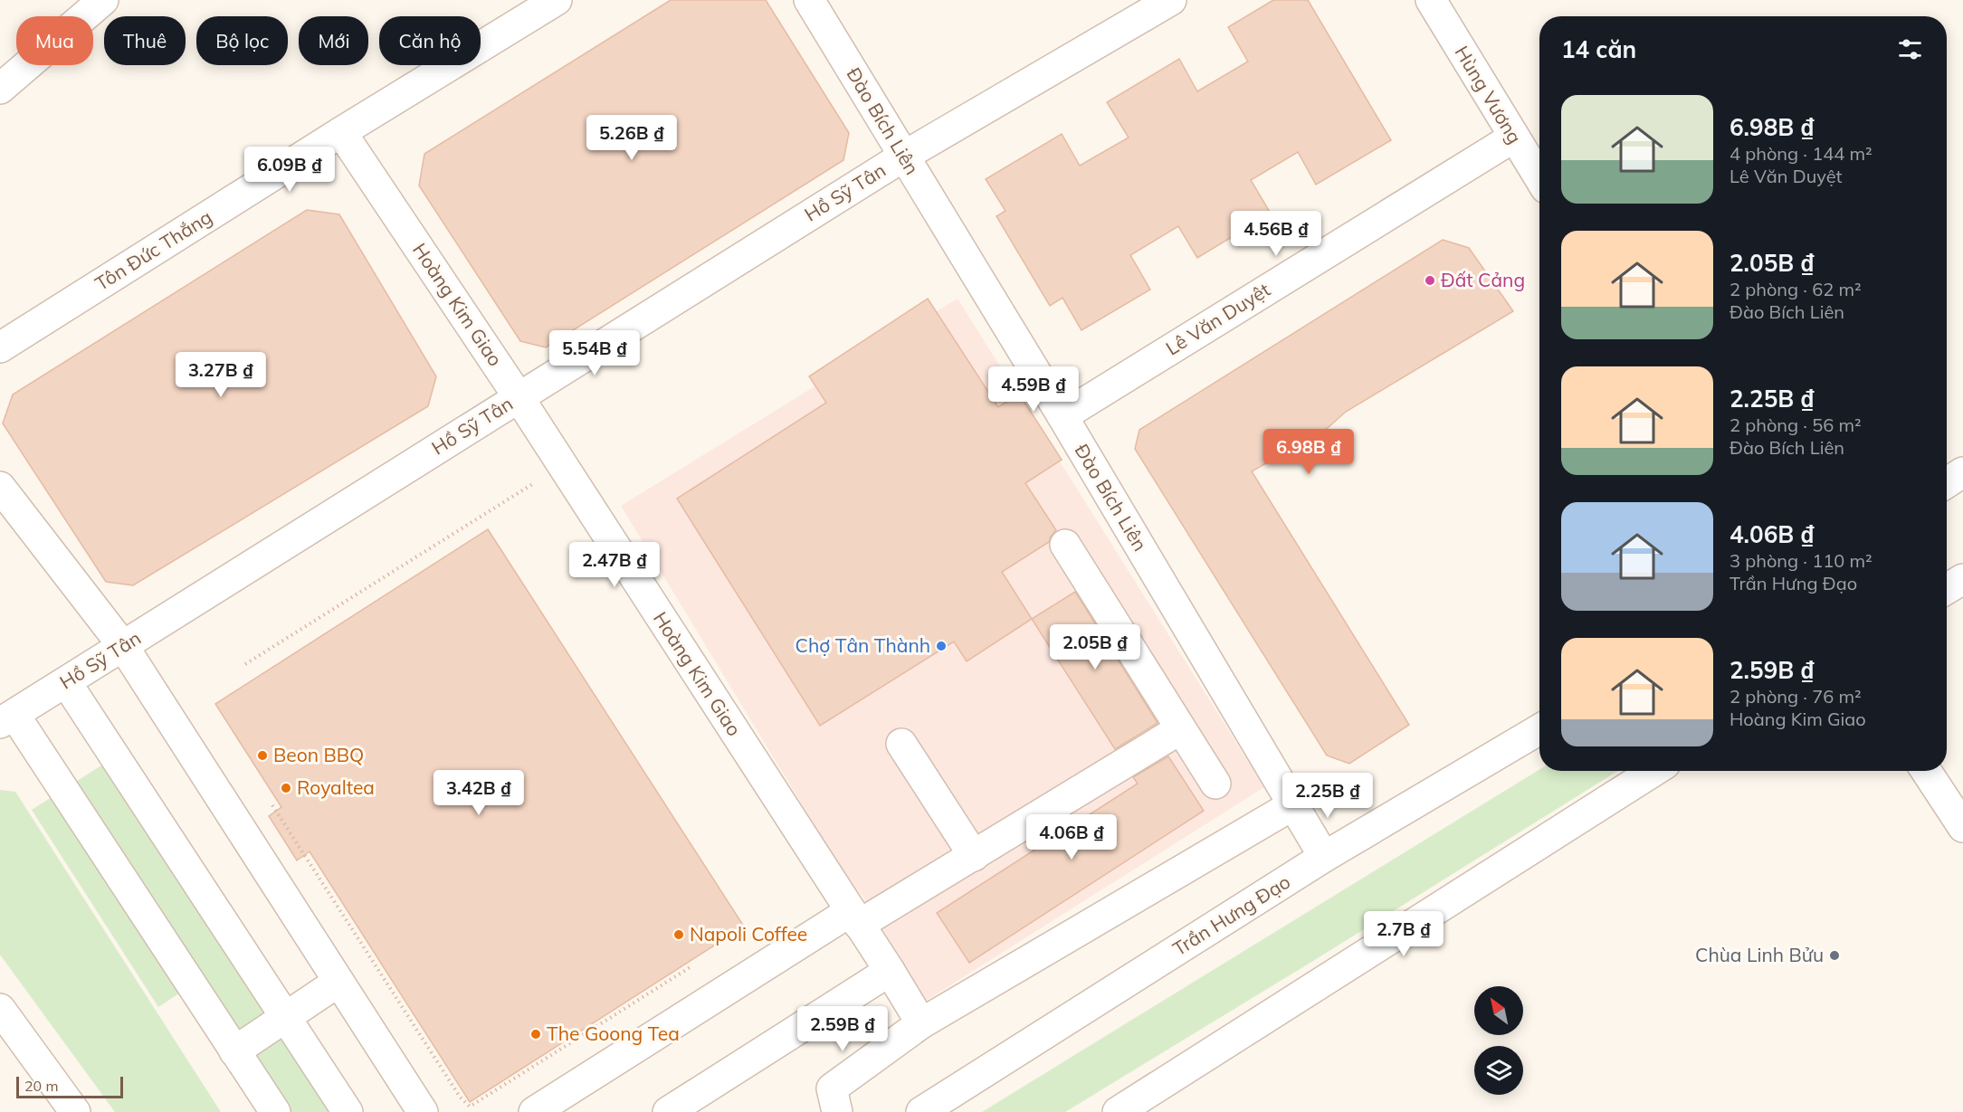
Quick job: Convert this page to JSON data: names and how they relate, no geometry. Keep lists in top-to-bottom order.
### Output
{
  "streets": {
    "street": [
      "Hùng Vương",
      "Đào Bích Liên",
      "Hồ Sỹ Tân",
      "Tôn Đức Thắng",
      "Hoàng Kim Giao",
      "Lê Văn Duyệt",
      "Trần Hưng Đạo"
    ]
  },
  "crossings": [
    ["Hùng Vương", "Lê Văn Duyệt"],
    ["Đào Bích Liên", "Hồ Sỹ Tân"],
    ["Đào Bích Liên", "Lê Văn Duyệt"],
    ["Đào Bích Liên", "Trần Hưng Đạo"],
    ["Hồ Sỹ Tân", "Hoàng Kim Giao"],
    ["Tôn Đức Thắng", "Hoàng Kim Giao"]
  ],
  "places": [
    "Đất Cảng",
    "Chợ Tân Thành",
    "Beon BBQ",
    "Royaltea",
    "Napoli Coffee",
    "Chùa Linh Bửu",
    "The Goong Tea"
  ],
  "scale_bar": "20 m",
  "north": "top left",
  "page": {
    "chip": [
      "Mua",
      "Thuê",
      "Bộ lọc",
      "Mới",
      "Căn hộ"
    ],
    "heading": "14 căn",
    "list": [
      {
        "name": "6.98B ₫",
        "note": "4 phòng · 144 m² · Lê Văn Duyệt"
      },
      {
        "name": "2.05B ₫",
        "note": "2 phòng · 62 m² · Đào Bích Liên"
      },
      {
        "name": "2.25B ₫",
        "note": "2 phòng · 56 m² · Đào Bích Liên"
      },
      {
        "name": "4.06B ₫",
        "note": "3 phòng · 110 m² · Trần Hưng Đạo"
      },
      {
        "name": "2.59B ₫",
        "note": "2 phòng · 76 m² · Hoàng Kim Giao"
      }
    ],
    "price": [
      "5.26B ₫",
      "6.09B ₫",
      "4.56B ₫",
      "5.54B ₫",
      "3.27B ₫",
      "4.59B ₫",
      "6.98B ₫",
      "2.47B ₫",
      "2.05B ₫",
      "3.42B ₫",
      "2.25B ₫",
      "4.06B ₫",
      "2.7B ₫",
      "2.59B ₫"
    ],
    "scale": "20 m"
  }
}
